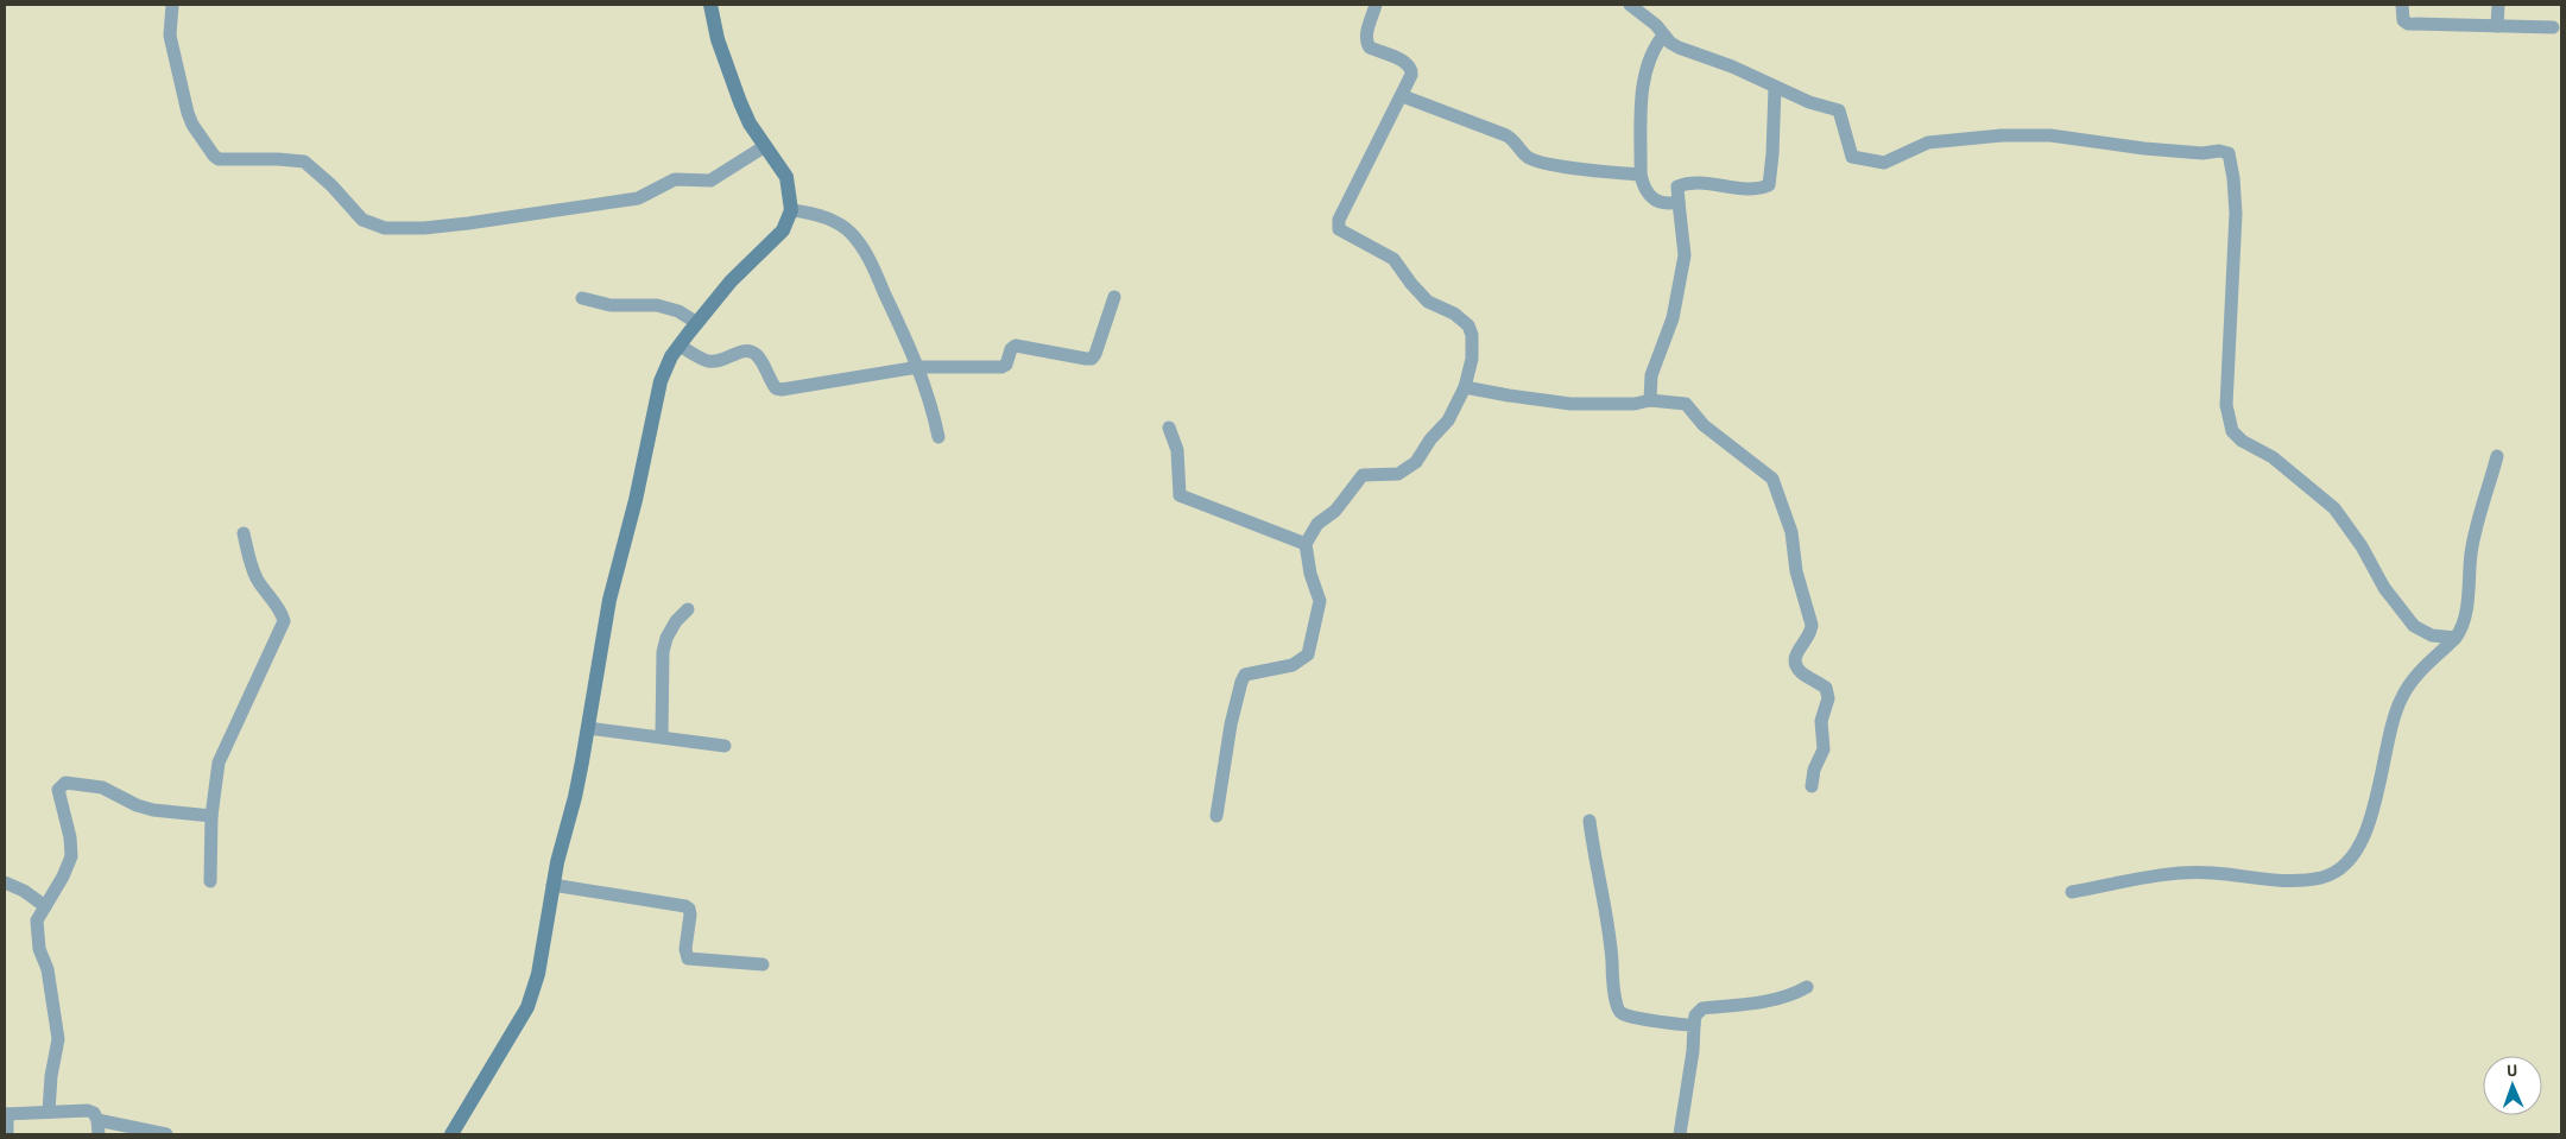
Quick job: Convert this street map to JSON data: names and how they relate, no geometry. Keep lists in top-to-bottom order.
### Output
{
  "north": "top"
}
